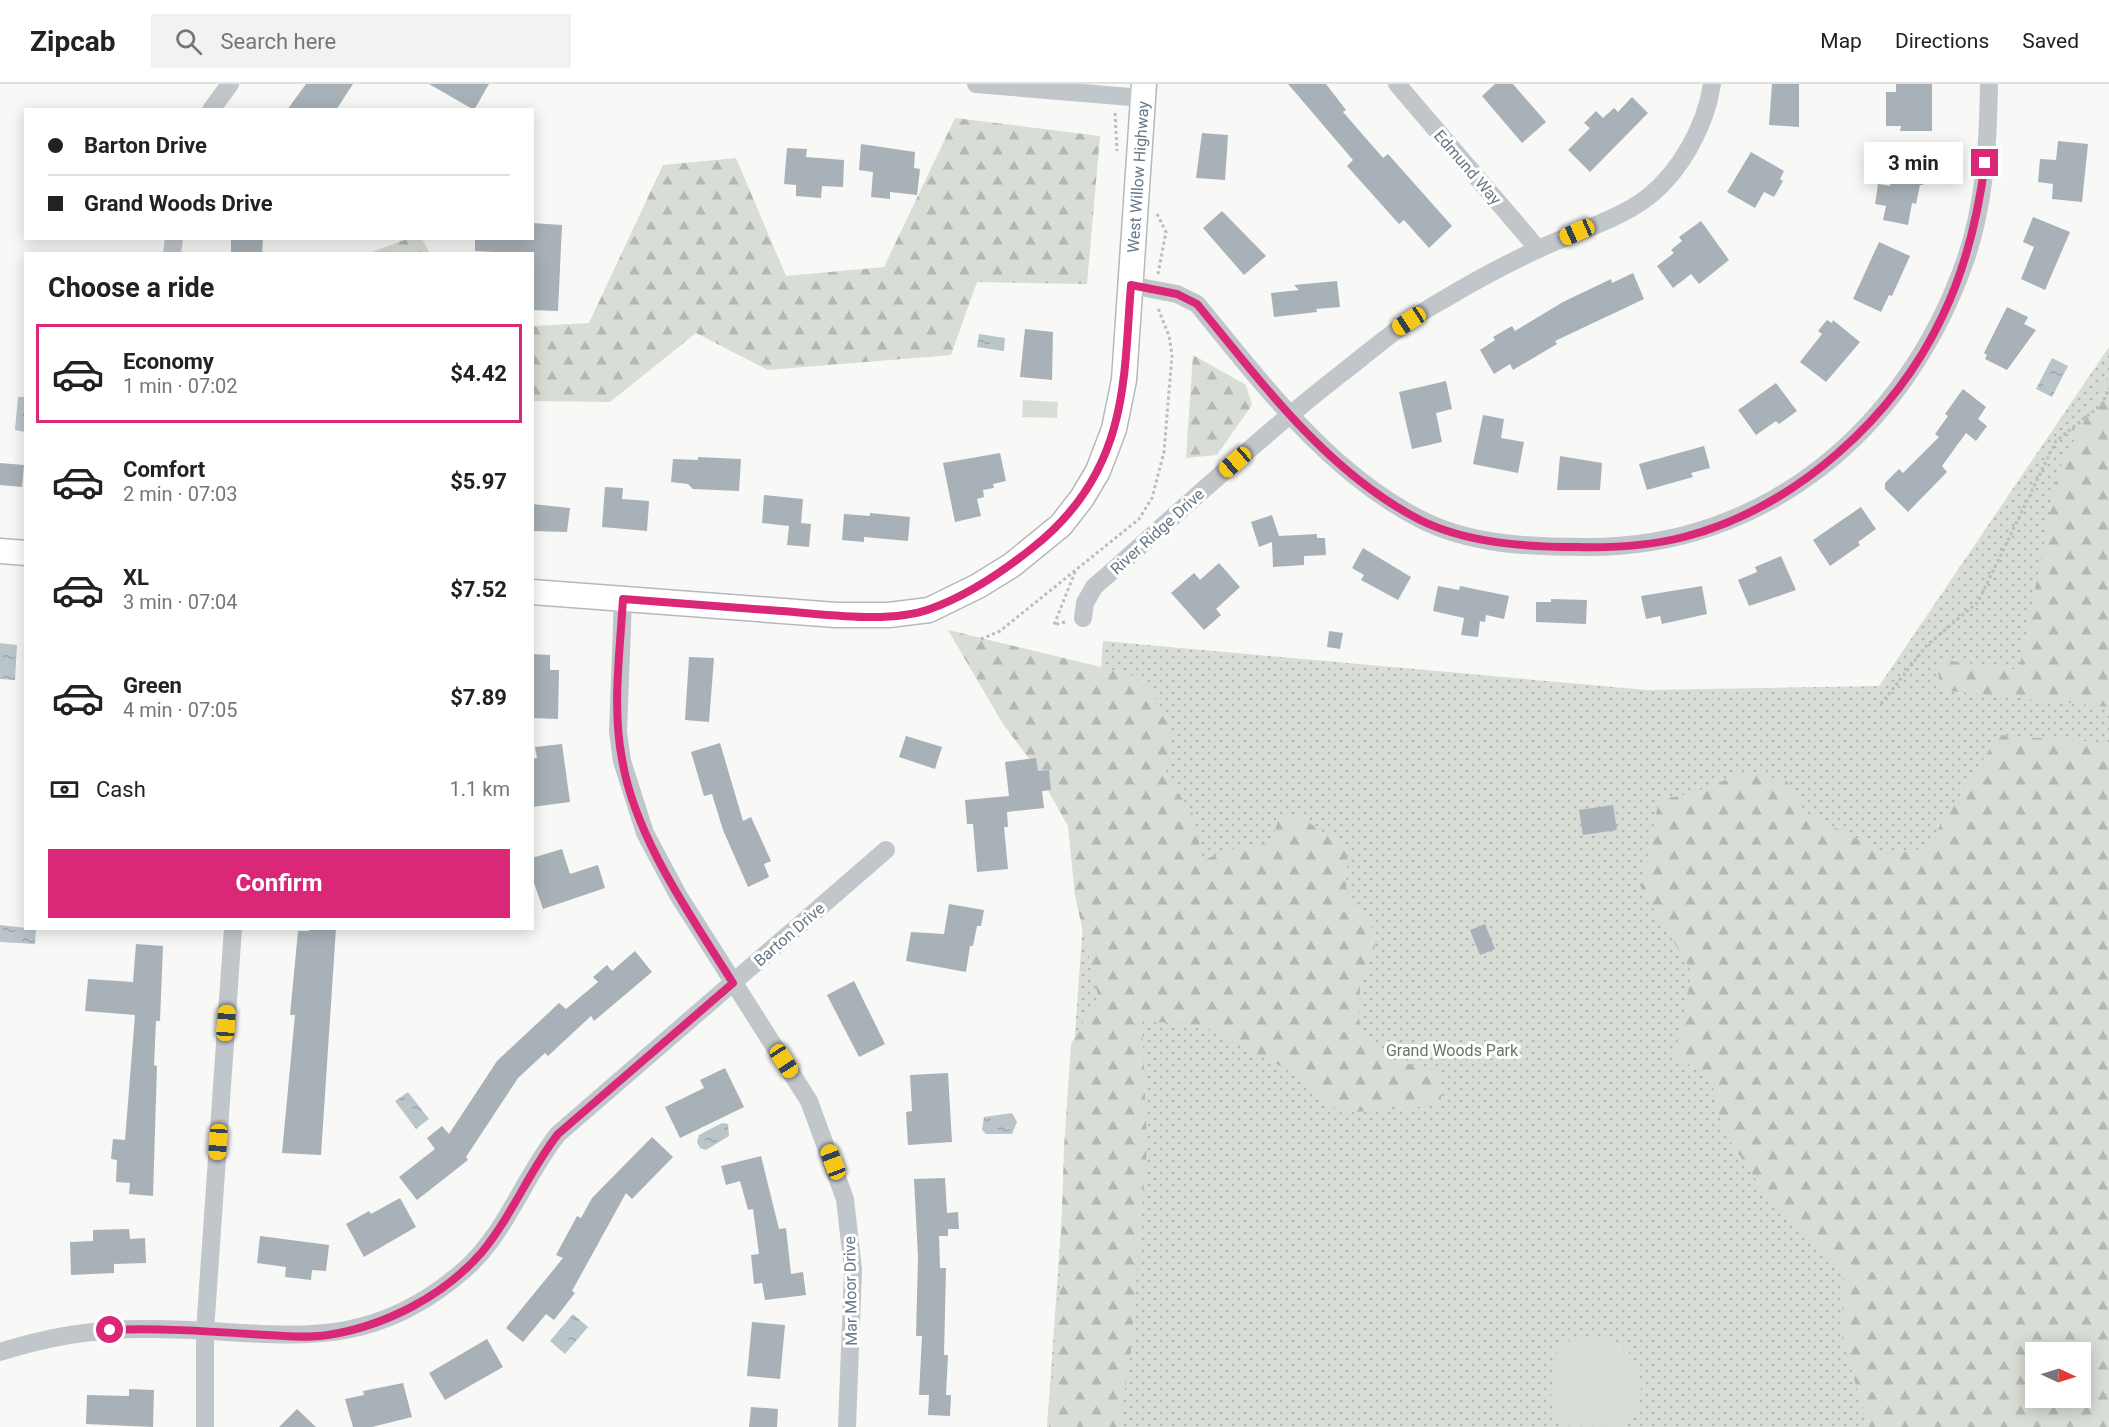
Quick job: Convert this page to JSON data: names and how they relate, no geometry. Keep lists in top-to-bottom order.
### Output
{
  "streets": {
    "street": [
      "Edmund Way",
      "West Willow Highway",
      "River Ridge Drive",
      "Barton Drive",
      "Mar Moor Drive"
    ]
  },
  "crossings": [
    ["Edmund Way", "River Ridge Drive"],
    ["West Willow Highway", "Mar Moor Drive"],
    ["Barton Drive", "Mar Moor Drive"]
  ],
  "parks": ["Grand Woods Park"],
  "north": "right",
  "page": {
    "header": "Zipcab",
    "search": "Search here",
    "nav": ["Map", "Directions", "Saved"],
    "banner": ["Barton Drive", "Grand Woods Drive"],
    "bubble": "3 min",
    "heading": "Choose a ride",
    "list": [
      {
        "name": "Economy",
        "note": "1 min · 07:02",
        "value": "$4.42"
      },
      {
        "name": "Comfort",
        "note": "2 min · 07:03",
        "value": "$5.97"
      },
      {
        "name": "XL",
        "note": "3 min · 07:04",
        "value": "$7.52"
      },
      {
        "name": "Green",
        "note": "4 min · 07:05",
        "value": "$7.89"
      }
    ],
    "pay": ["Cash", "1.1 km"],
    "buttons": "Confirm"
  }
}
